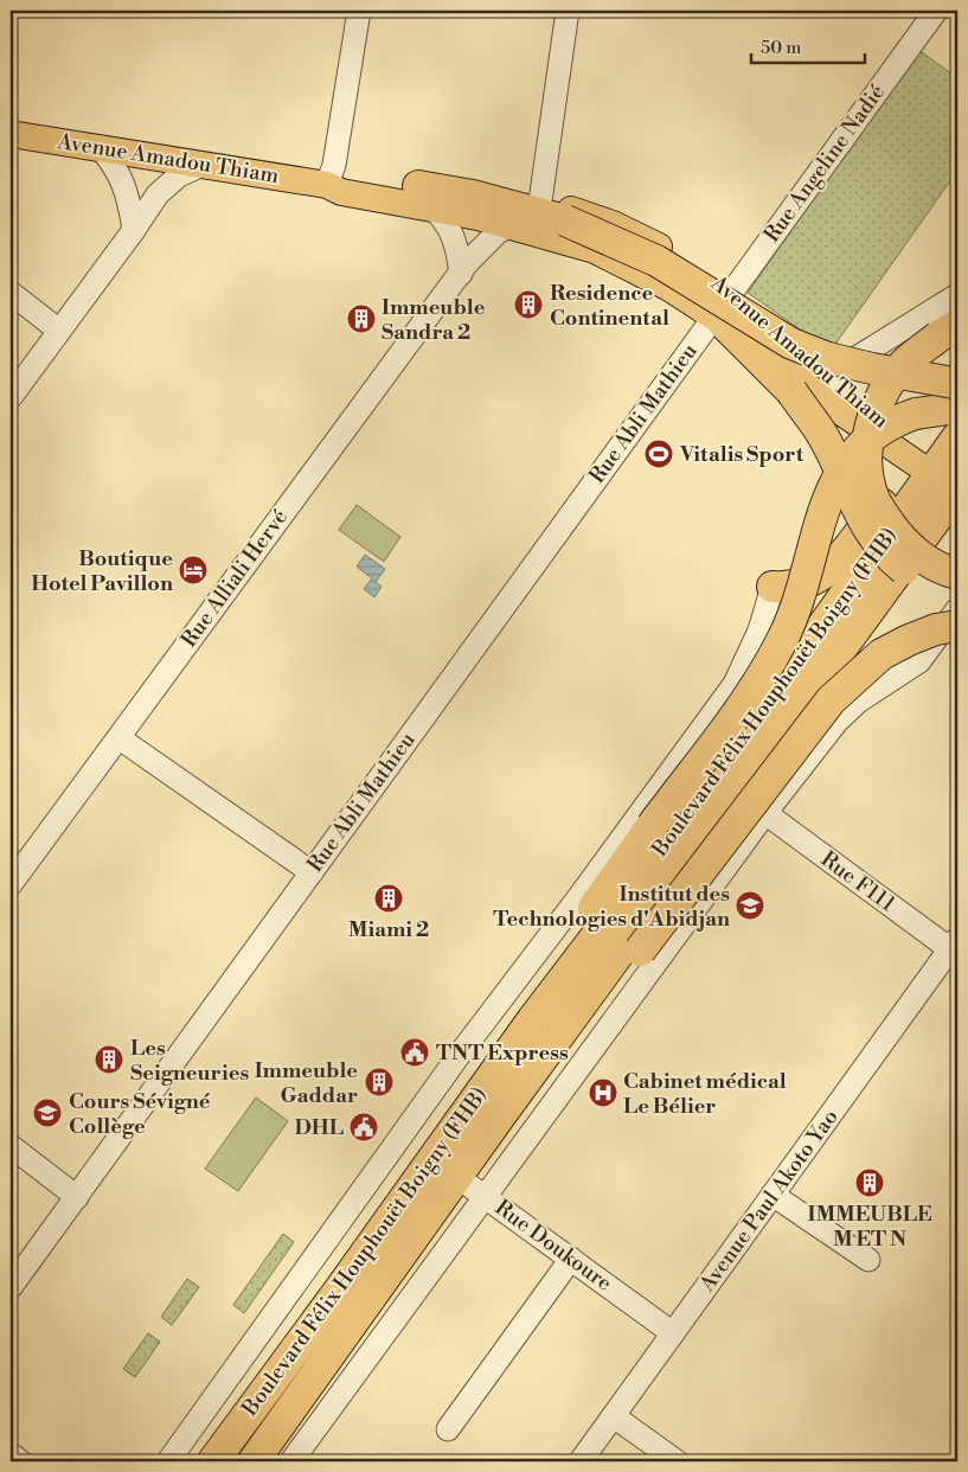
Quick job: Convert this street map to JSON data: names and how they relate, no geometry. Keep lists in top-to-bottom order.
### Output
{
  "streets": {
    "highway": ["Boulevard Félix Houphouët Boigny (FHB)"],
    "main road": ["Avenue Amadou Thiam"],
    "street": [
      "Rue Angeline Nadié",
      "Rue Abli Mathieu",
      "Rue Alliali Hervé",
      "Rue F111",
      "Avenue Paul Akoto Yao",
      "Rue Doukoure"
    ]
  },
  "crossings": [
    ["Avenue Amadou Thiam", "Rue Angeline Nadié"],
    ["Avenue Amadou Thiam", "Rue Abli Mathieu"],
    ["Avenue Amadou Thiam", "Rue Alliali Hervé"],
    ["Avenue Amadou Thiam", "Boulevard Félix Houphouët Boigny (FHB)"],
    ["Rue Angeline Nadié", "Rue Abli Mathieu"],
    ["Boulevard Félix Houphouët Boigny (FHB)", "Rue Doukoure"],
    ["Rue F111", "Avenue Paul Akoto Yao"],
    ["Avenue Paul Akoto Yao", "Rue Doukoure"]
  ],
  "places": {
    "building": [
      "Residence Continental",
      "Immeuble Sandra 2",
      "Miami 2",
      "Les Seigneuries",
      "Immeuble Gaddar",
      "IMMEUBLE M ET N"
    ],
    "sports": ["Vitalis Sport"],
    "hotel": ["Boutique Hotel Pavillon"],
    "school or university": ["Institut des Technologies d'Abidjan", "Cours Sévigné Collège"],
    "public building": ["TNT Express", "DHL"],
    "hospital": ["Cabinet médical Le Bélier"]
  },
  "scale_bar": "50 m"
}
